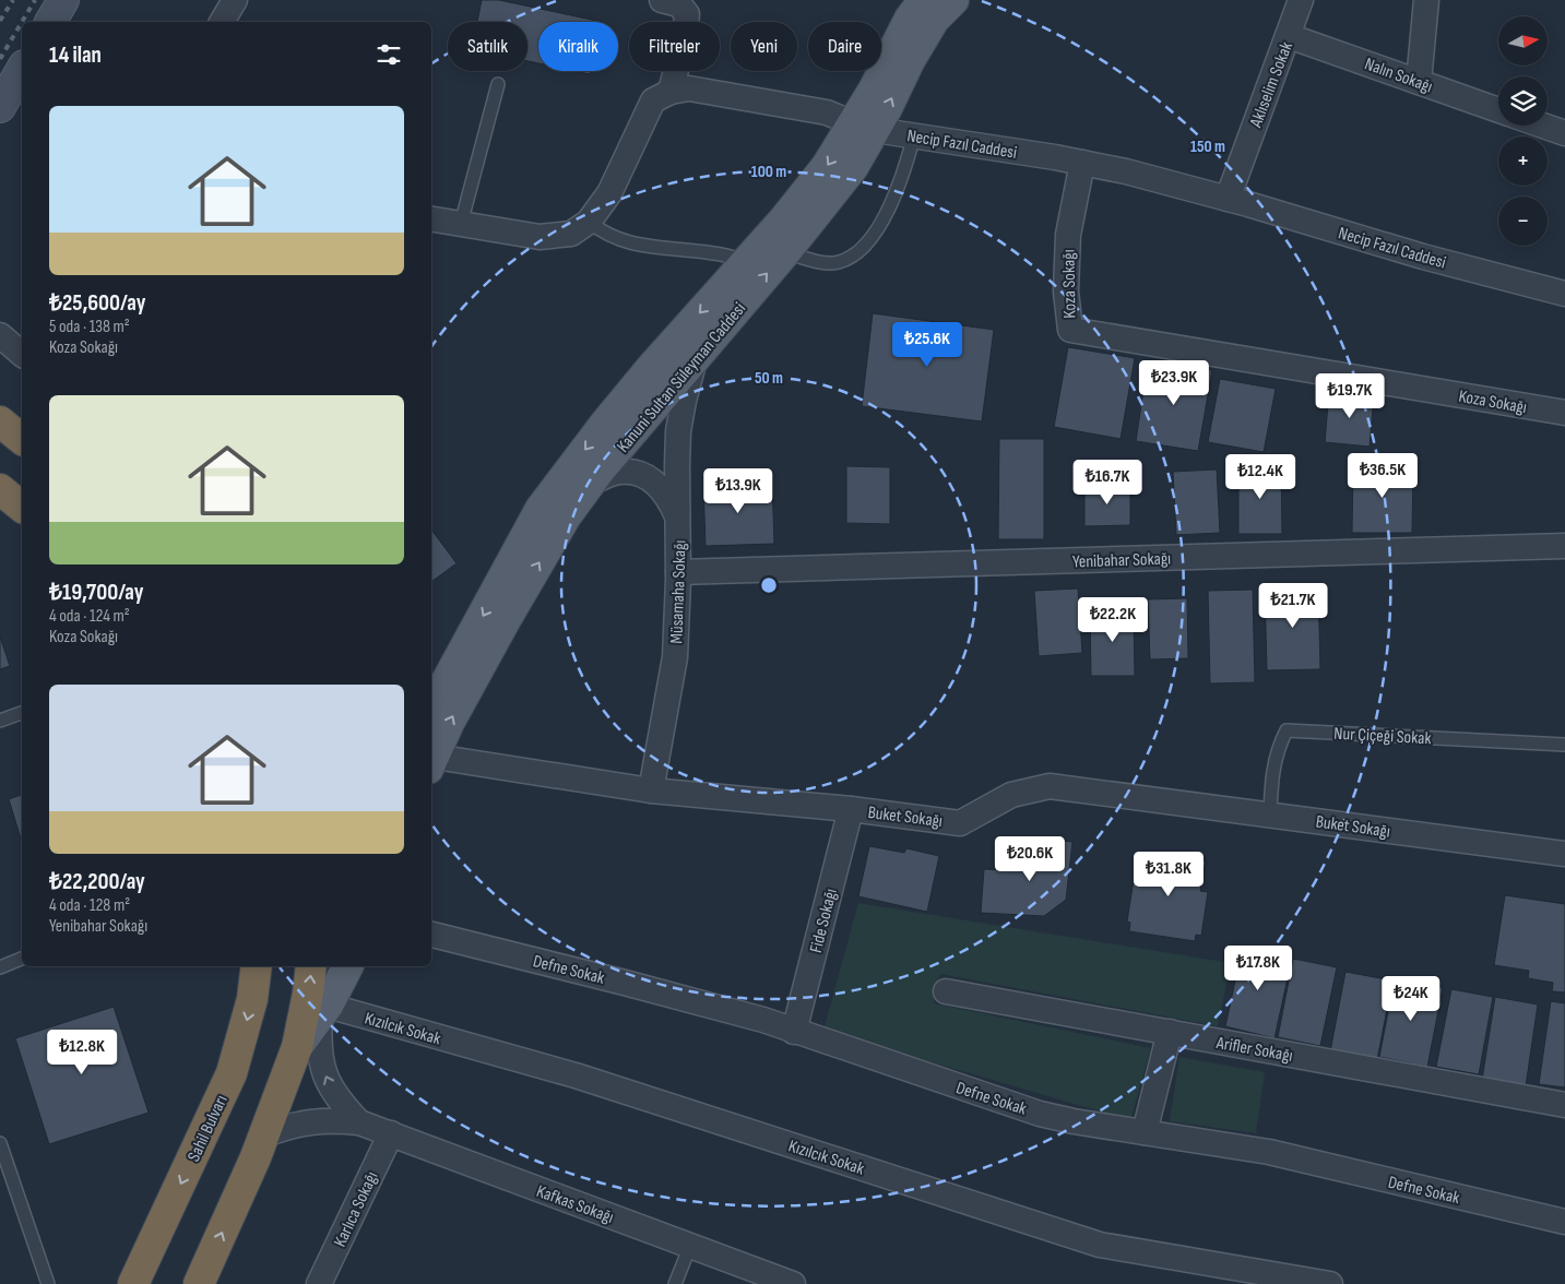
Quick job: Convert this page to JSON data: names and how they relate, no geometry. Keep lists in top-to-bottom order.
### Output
{
  "streets": {
    "highway": ["Sahil Bulvarı"],
    "main road": ["Kanuni Sultan Süleyman Caddesi"],
    "street": [
      "Nalın Sokağı",
      "Aklıselim Sokak",
      "Necip Fazıl Caddesi",
      "Koza Sokağı",
      "Yenibahar Sokağı",
      "Müsamaha Sokağı",
      "Buket Sokağı",
      "Fide Sokağı",
      "Defne Sokak",
      "Kızılcık Sokak",
      "Arifler Sokağı",
      "Kafkas Sokağı",
      "Karlıca Sokağı"
    ],
    "lane": ["Nur Çiçeği Sokak"]
  },
  "crossings": [
    ["Nalın Sokağı", "Aklıselim Sokak"],
    ["Aklıselim Sokak", "Necip Fazıl Caddesi"],
    ["Necip Fazıl Caddesi", "Koza Sokağı"],
    ["Necip Fazıl Caddesi", "Kanuni Sultan Süleyman Caddesi"],
    ["Kanuni Sultan Süleyman Caddesi", "Müsamaha Sokağı"],
    ["Kanuni Sultan Süleyman Caddesi", "Buket Sokağı"],
    ["Yenibahar Sokağı", "Müsamaha Sokağı"],
    ["Müsamaha Sokağı", "Buket Sokağı"],
    ["Nur Çiçeği Sokak", "Buket Sokağı"],
    ["Buket Sokağı", "Fide Sokağı"],
    ["Fide Sokağı", "Defne Sokak"],
    ["Kafkas Sokağı", "Karlıca Sokağı"]
  ],
  "north": "right",
  "page": {
    "map_buttons": ["+", "−"],
    "chip": [
      "Satılık",
      "Kiralık",
      "Filtreler",
      "Yeni",
      "Daire"
    ],
    "heading": "14 ilan",
    "list": [
      {
        "name": "₺25,600/ay",
        "note": "5 oda · 138 m² · Koza Sokağı"
      },
      {
        "name": "₺19,700/ay",
        "note": "4 oda · 124 m² · Koza Sokağı"
      },
      {
        "name": "₺22,200/ay",
        "note": "4 oda · 128 m² · Yenibahar Sokağı"
      }
    ],
    "price": [
      "₺25.6K",
      "₺23.9K",
      "₺19.7K",
      "₺36.5K",
      "₺12.4K",
      "₺16.7K",
      "₺13.9K",
      "₺21.7K",
      "₺22.2K",
      "₺20.6K",
      "₺31.8K",
      "₺17.8K",
      "₺24K",
      "₺12.8K"
    ]
  },
  "rings": ["150 m", "100 m", "50 m"]
}
